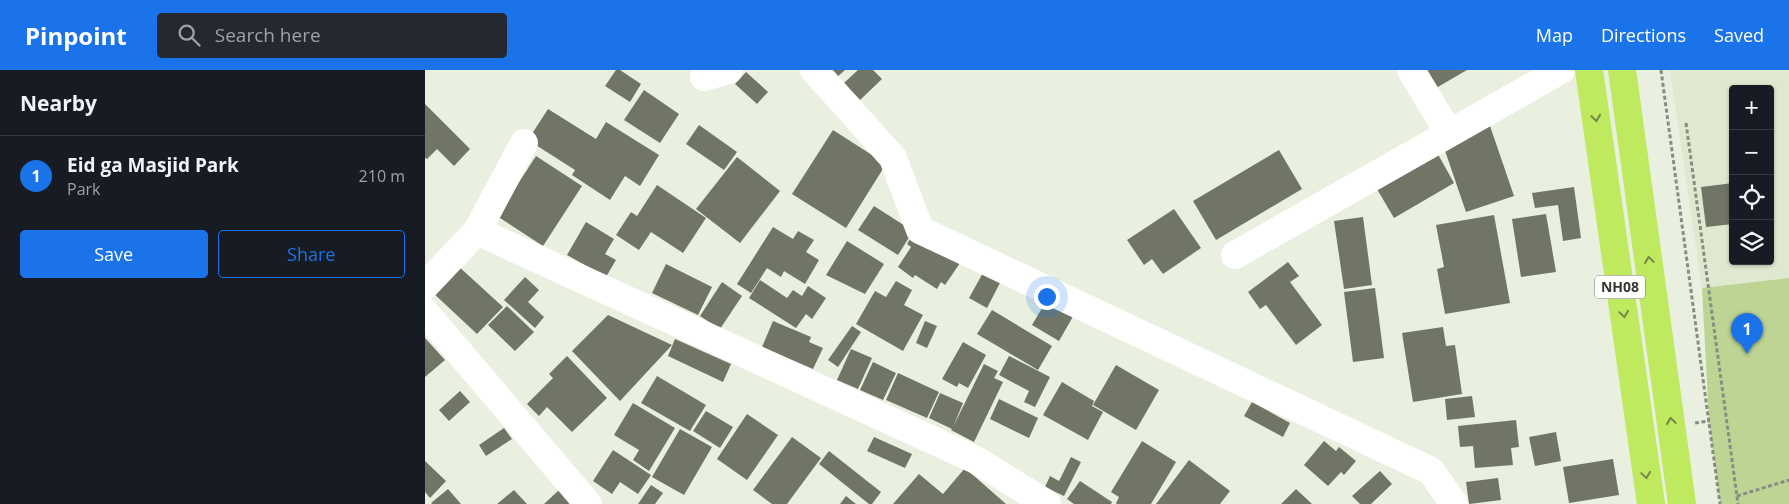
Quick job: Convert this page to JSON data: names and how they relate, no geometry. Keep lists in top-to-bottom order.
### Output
{
  "streets": {
    "highway": ["NH08"]
  },
  "page": {
    "header": "Pinpoint",
    "search": "Search here",
    "nav": ["Map", "Directions", "Saved"],
    "heading": "Nearby",
    "map_buttons": ["+", "−"],
    "list": [
      {
        "mark": "1",
        "name": "Eid ga Masjid Park",
        "note": "Park",
        "value": "210 m"
      }
    ],
    "buttons": ["Save", "Share"],
    "pins": "1"
  }
}
